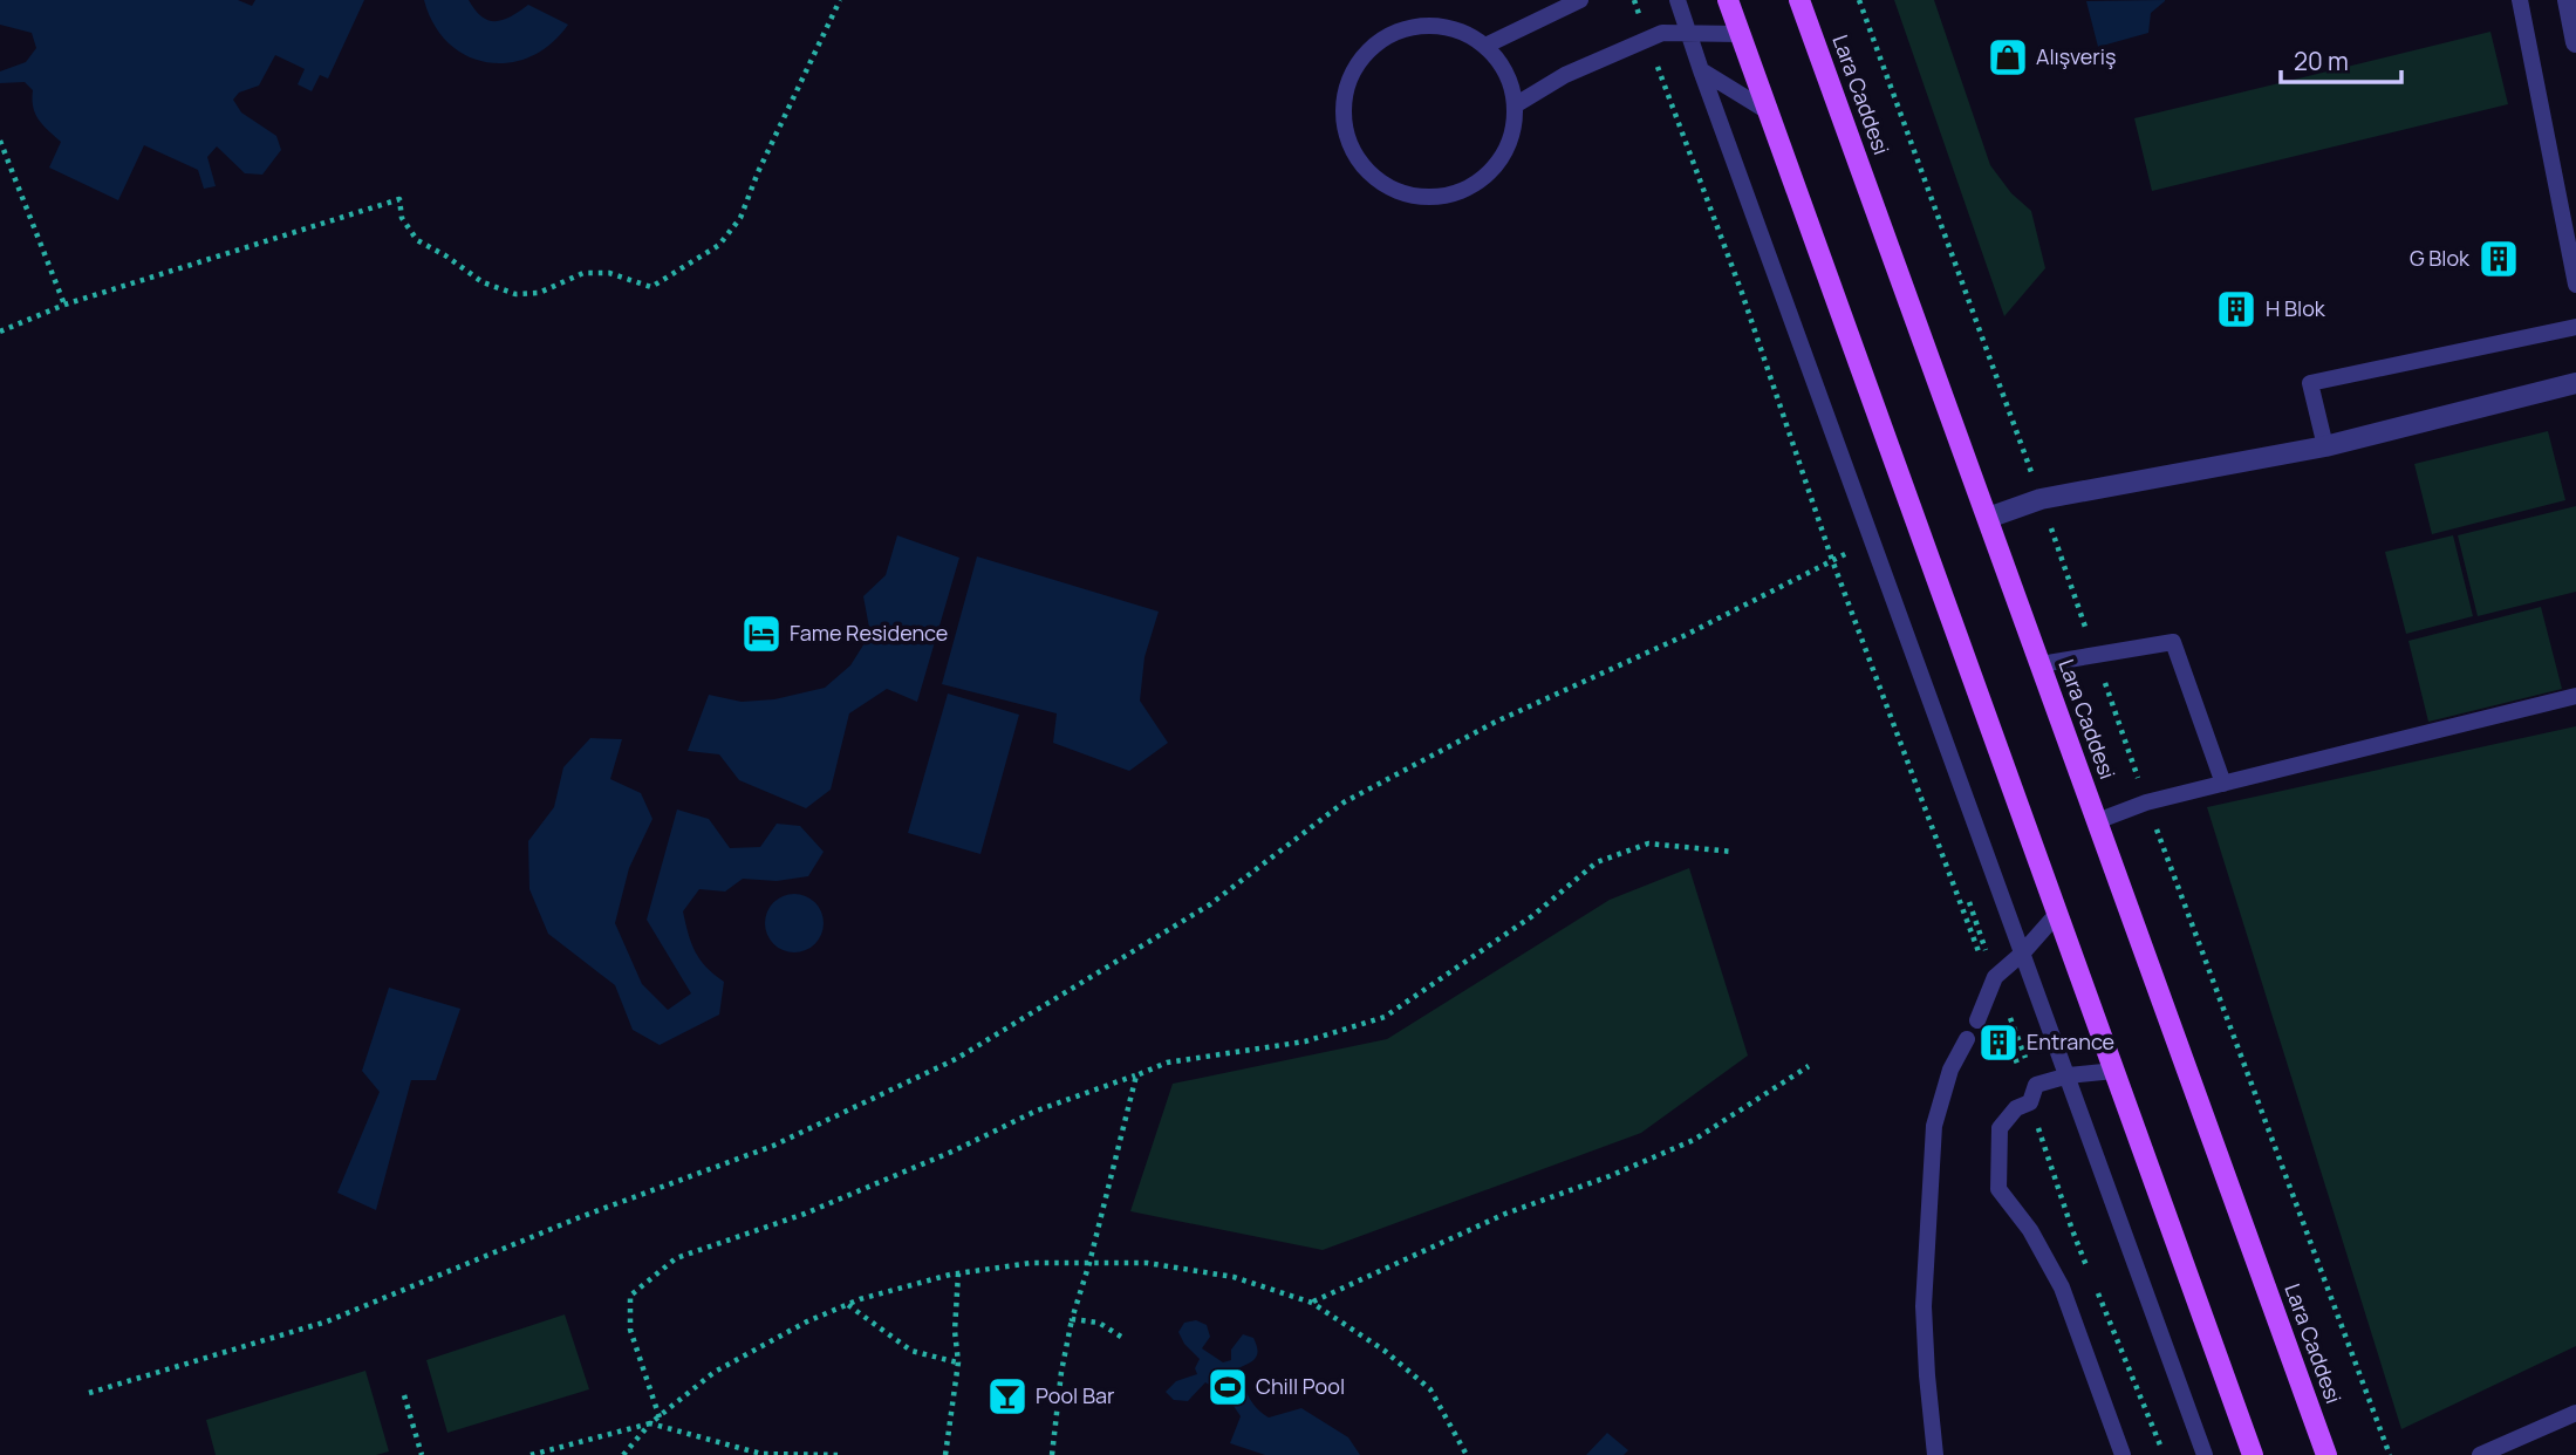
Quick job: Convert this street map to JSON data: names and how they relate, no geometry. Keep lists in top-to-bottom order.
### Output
{
  "streets": {
    "main road": ["Lara Caddesi"]
  },
  "places": {
    "shop": ["Alışveriş"],
    "building": ["G Blok", "H Blok", "Entrance"],
    "hotel": ["Fame Residence"],
    "sports": ["Chill Pool"],
    "bar": ["Pool Bar"]
  },
  "scale_bar": "20 m"
}
